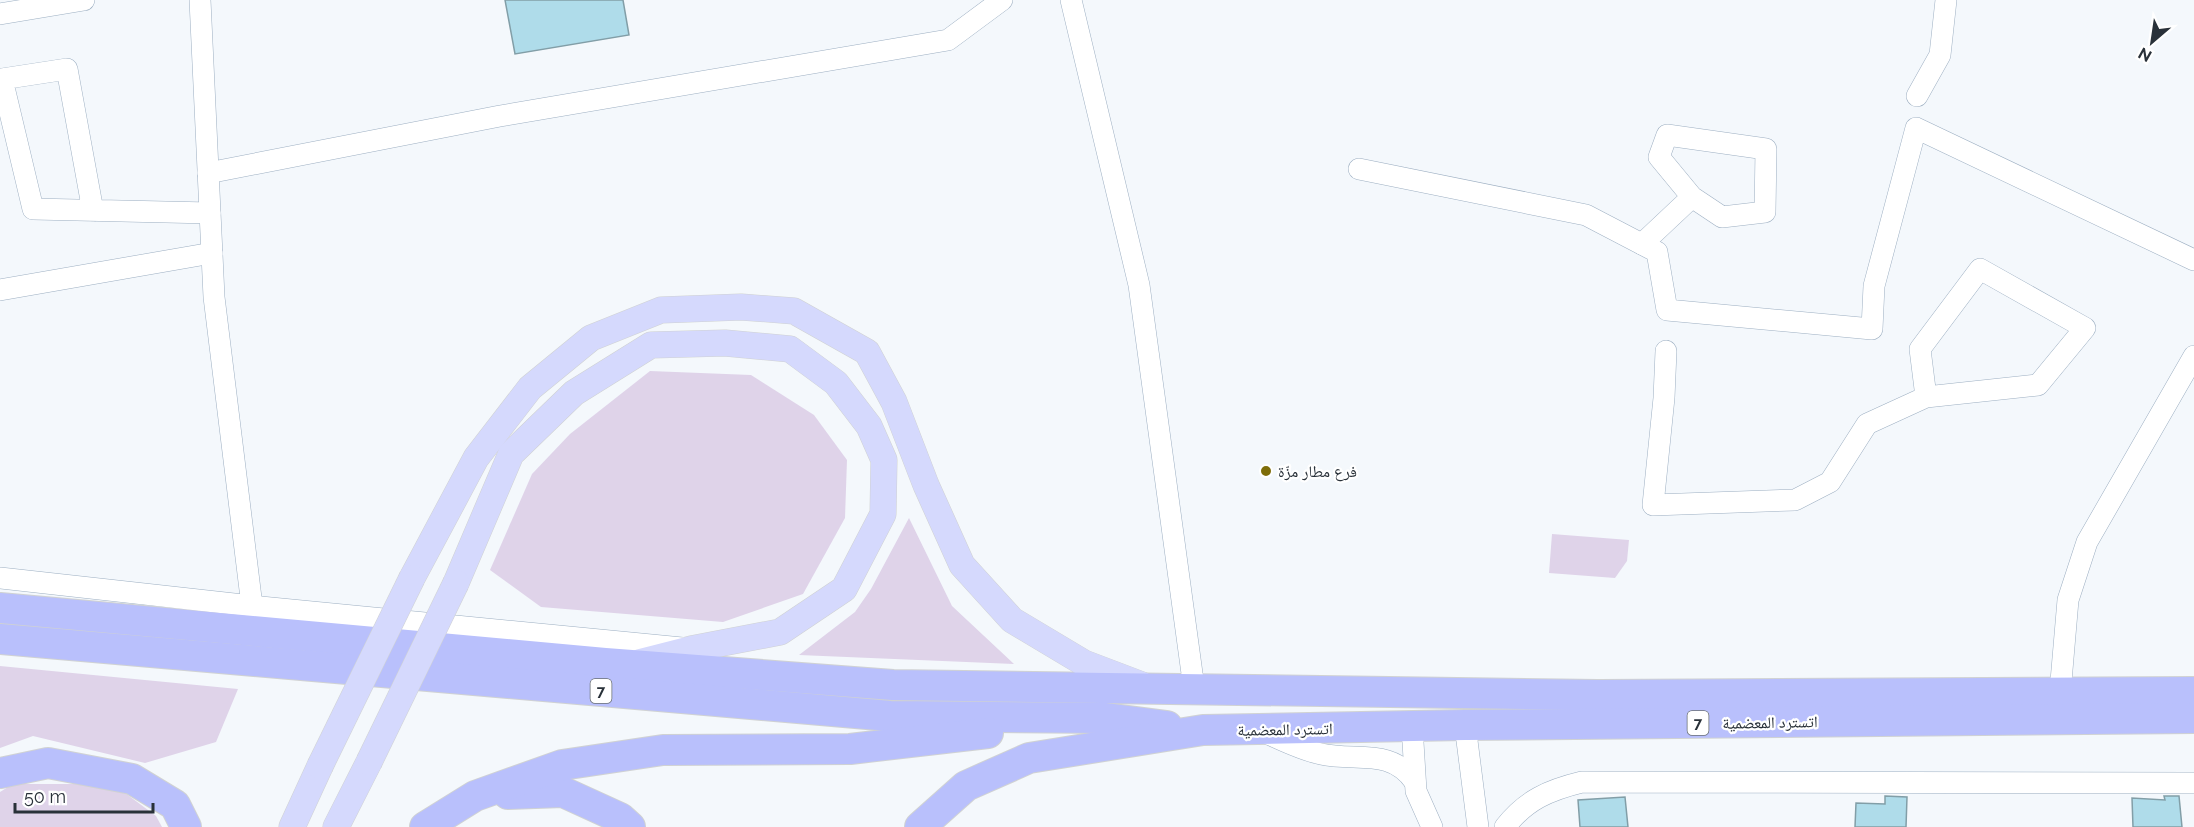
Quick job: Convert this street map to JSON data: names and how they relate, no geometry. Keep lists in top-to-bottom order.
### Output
{
  "streets": {
    "highway": ["7", "اتسترد المعضمية"]
  },
  "crossings": [
    ["7", "اتسترد المعضمية"]
  ],
  "places": ["فرع مطار مزّة"],
  "scale_bar": "50 m",
  "north": "bottom left"
}
